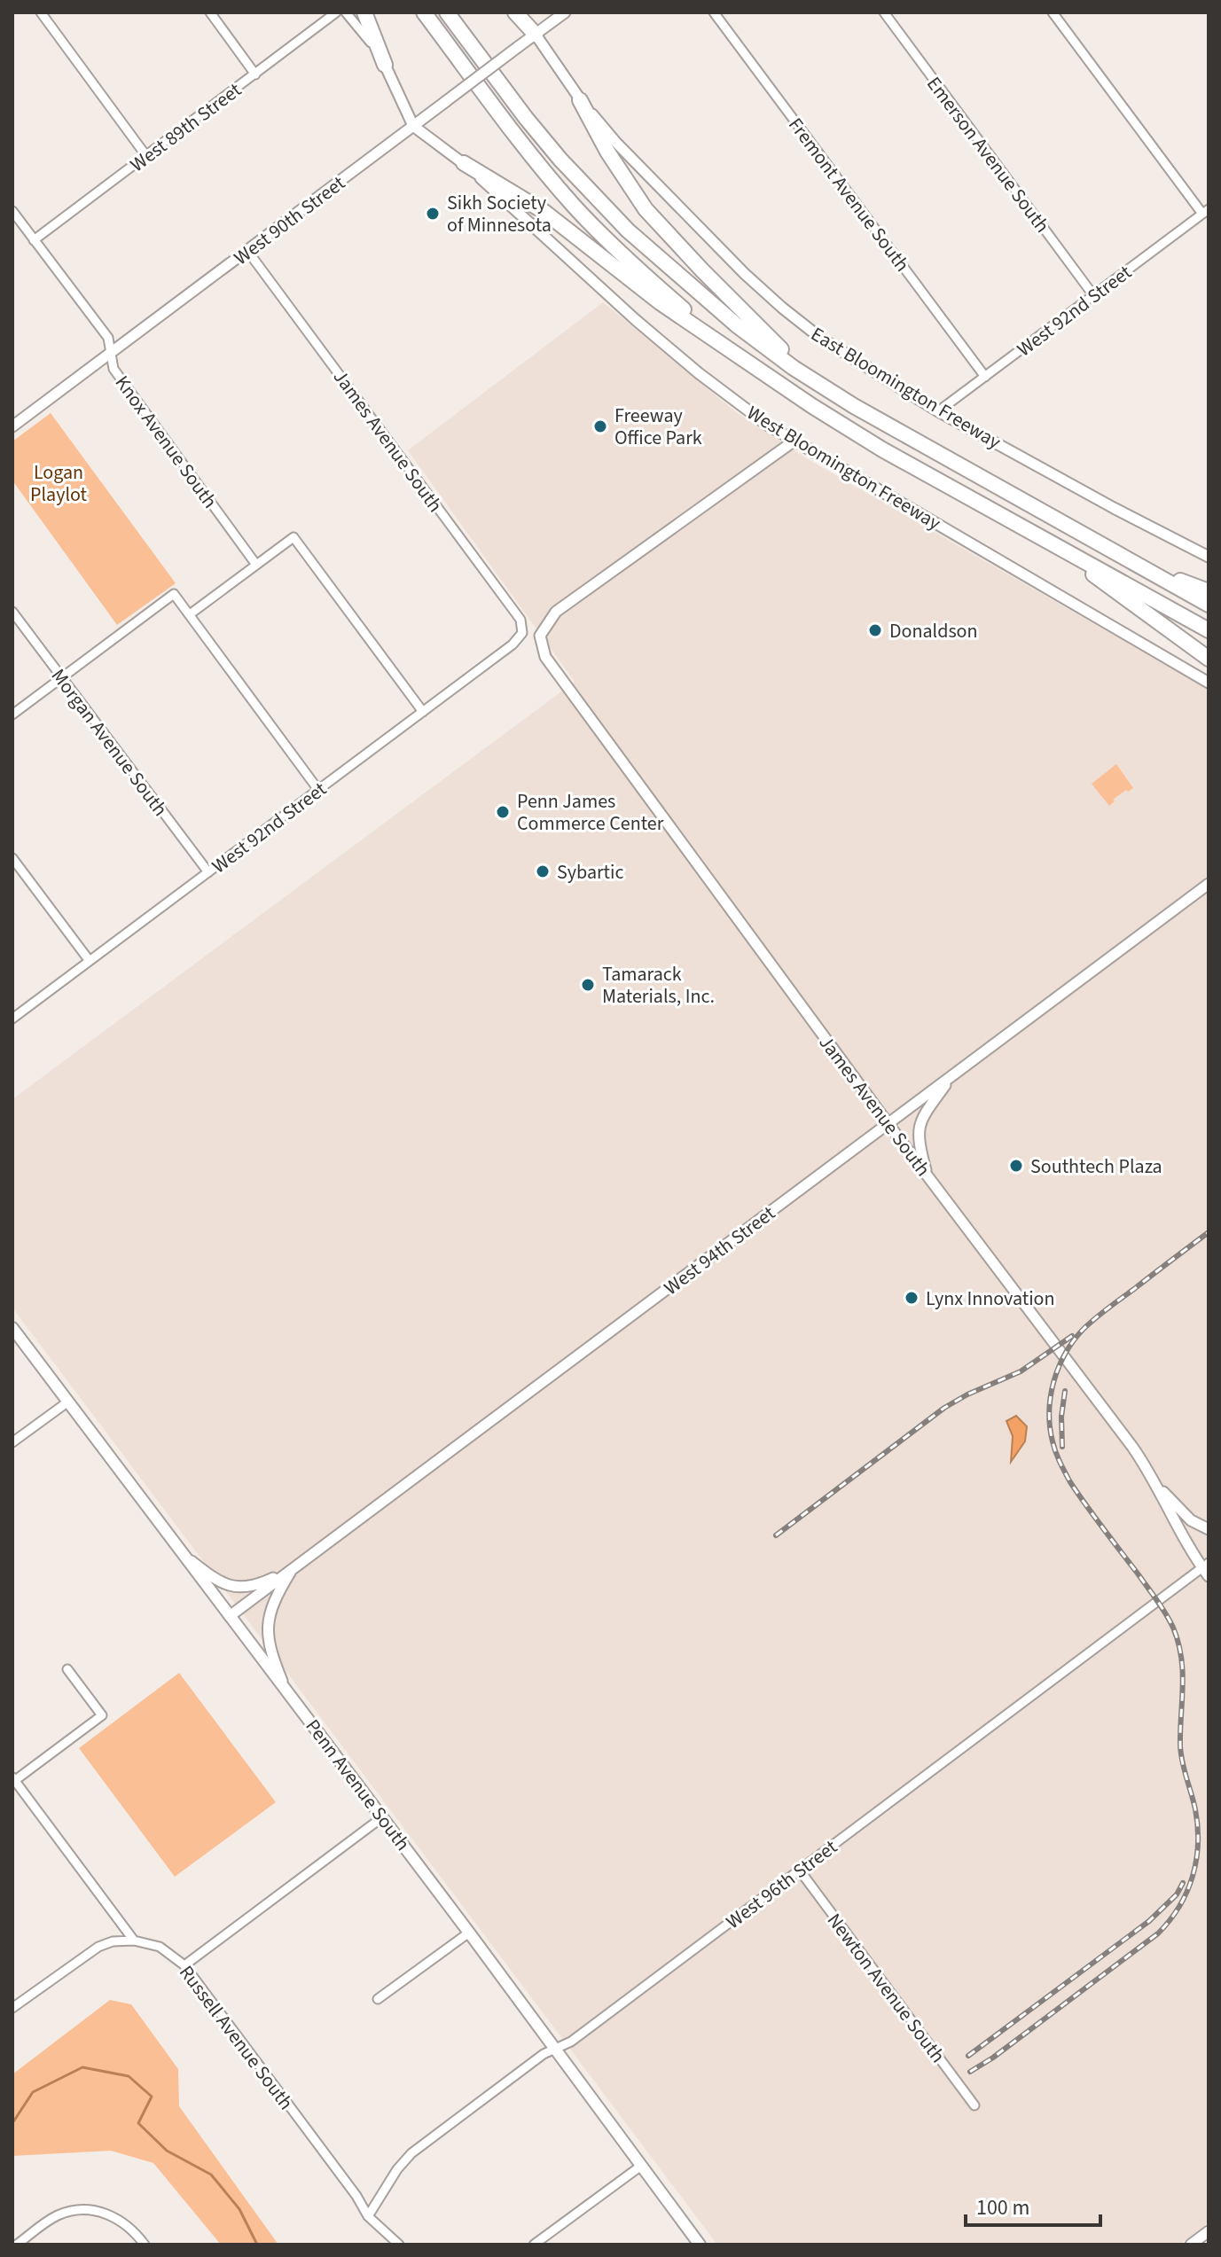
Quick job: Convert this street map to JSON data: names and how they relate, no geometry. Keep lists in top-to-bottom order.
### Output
{
  "streets": {
    "main road": ["Penn Avenue South"],
    "street": [
      "West 89th Street",
      "Emerson Avenue South",
      "Fremont Avenue South",
      "West 90th Street",
      "West 92nd Street",
      "East Bloomington Freeway",
      "James Avenue South",
      "Knox Avenue South",
      "West Bloomington Freeway",
      "Morgan Avenue South",
      "West 94th Street",
      "West 96th Street",
      "Newton Avenue South",
      "Russell Avenue South"
    ]
  },
  "crossings": [
    ["West 89th Street", "Knox Avenue South"],
    ["Emerson Avenue South", "West 92nd Street"],
    ["Fremont Avenue South", "West 92nd Street"],
    ["West 90th Street", "East Bloomington Freeway"],
    ["West 90th Street", "James Avenue South"],
    ["West 90th Street", "Knox Avenue South"],
    ["West 90th Street", "West Bloomington Freeway"],
    ["West 92nd Street", "East Bloomington Freeway"],
    ["West 92nd Street", "James Avenue South"],
    ["West 92nd Street", "Morgan Avenue South"],
    ["James Avenue South", "West Bloomington Freeway"],
    ["James Avenue South", "West 94th Street"],
    ["James Avenue South", "West 96th Street"],
    ["West 94th Street", "Penn Avenue South"],
    ["Penn Avenue South", "West 96th Street"],
    ["West 96th Street", "Newton Avenue South"],
    ["West 96th Street", "Russell Avenue South"]
  ],
  "parks": ["Logan Playlot"],
  "places": [
    "Sikh Society of Minnesota",
    "Freeway Office Park",
    "Donaldson",
    "Penn James Commerce Center",
    "Sybartic",
    "Tamarack Materials, Inc.",
    "Southtech Plaza",
    "Lynx Innovation"
  ],
  "scale_bar": "100 m"
}
